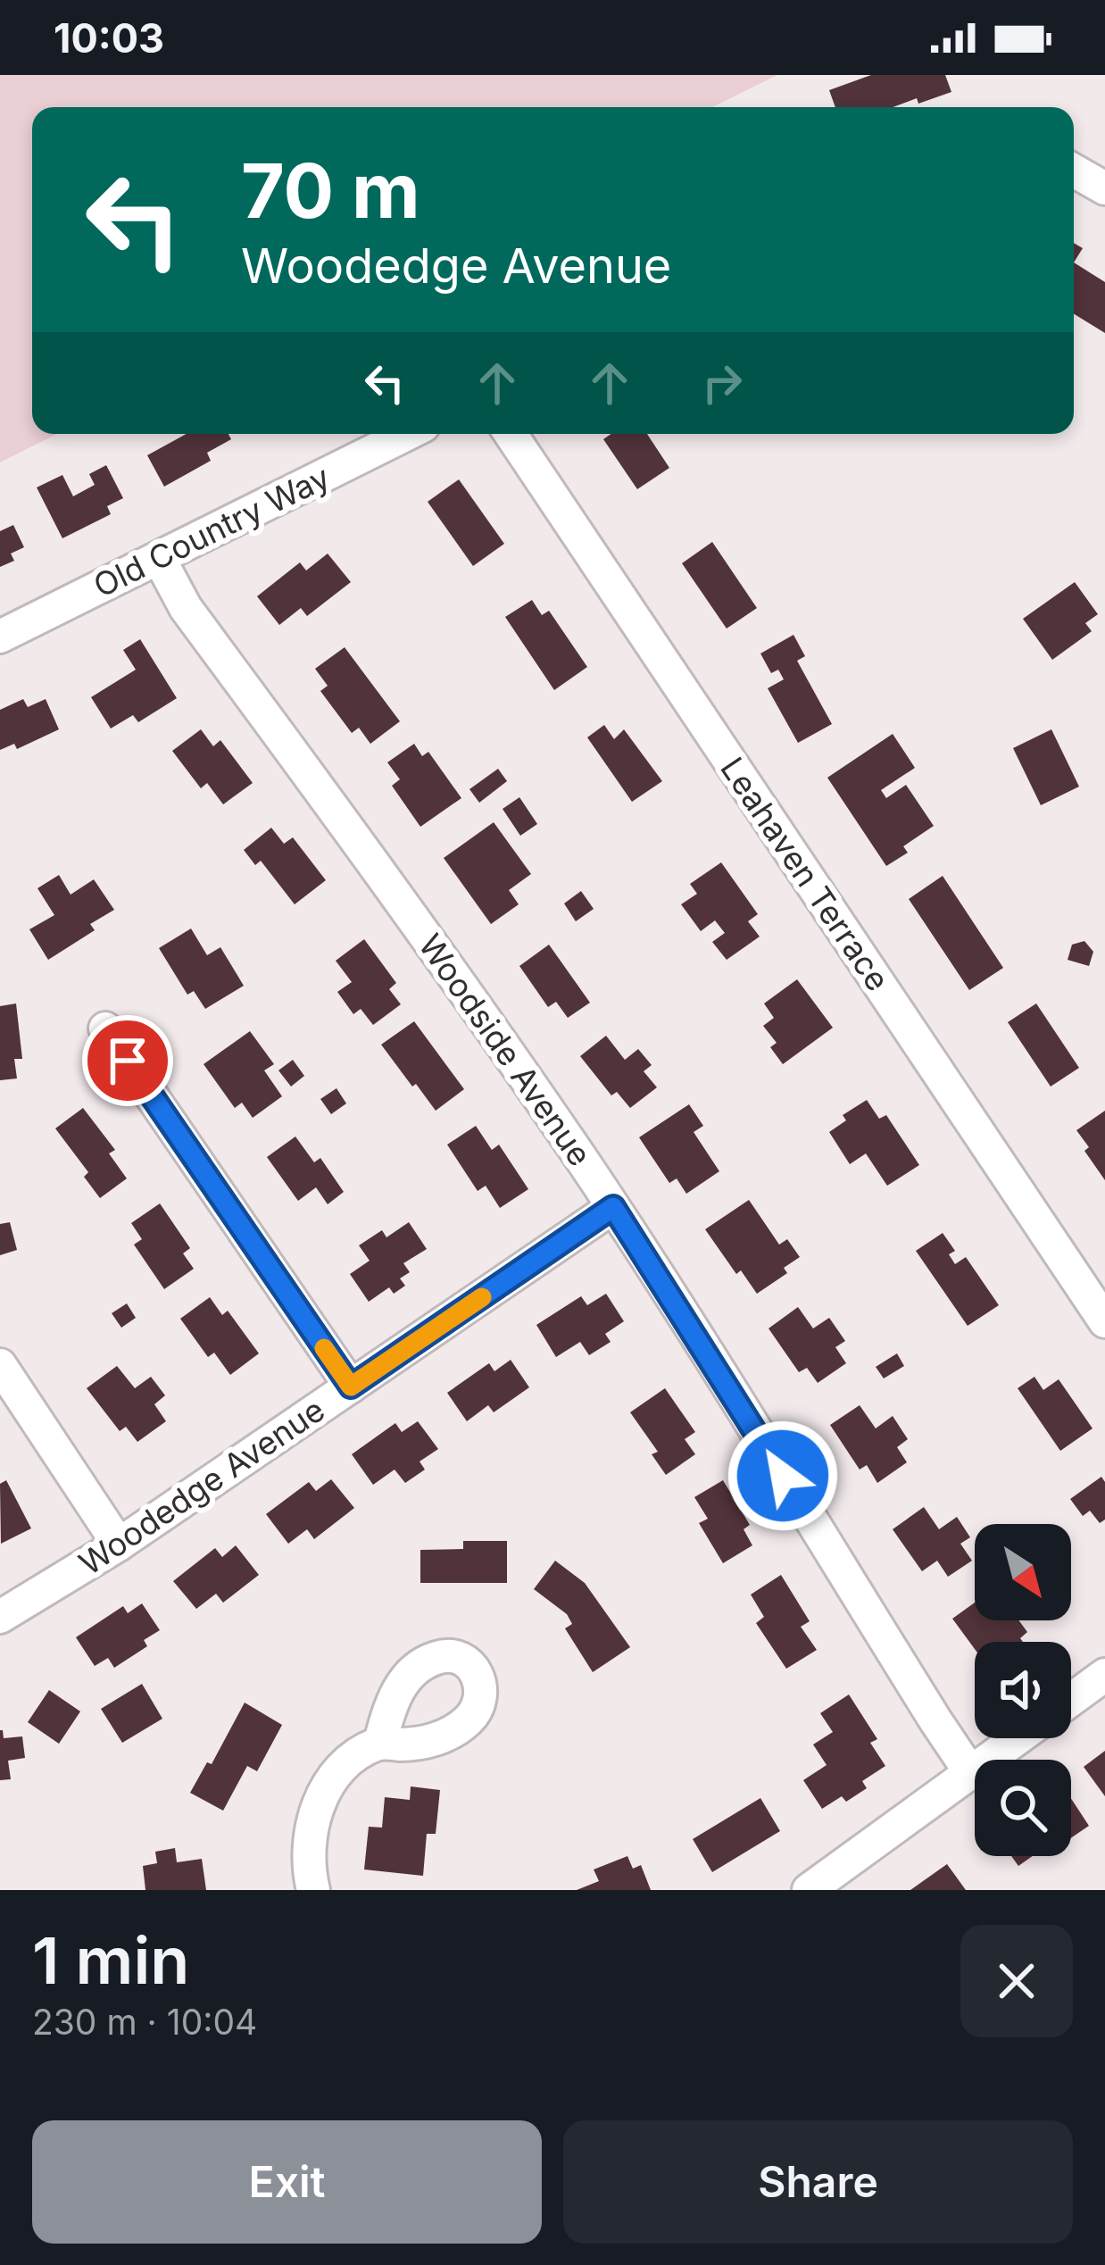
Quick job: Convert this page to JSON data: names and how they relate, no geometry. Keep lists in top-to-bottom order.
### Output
{
  "streets": {
    "street": [
      "Old Country Way",
      "Leahaven Terrace",
      "Woodside Avenue",
      "Woodedge Avenue"
    ]
  },
  "crossings": [
    ["Old Country Way", "Woodside Avenue"],
    ["Woodside Avenue", "Woodedge Avenue"]
  ],
  "north": "bottom right",
  "page": {
    "status": "10:03",
    "turn": ["70 m", "Woodedge Avenue"],
    "heading": ["1 min", "230 m · 10:04"],
    "buttons": ["Exit", "Share"]
  }
}
